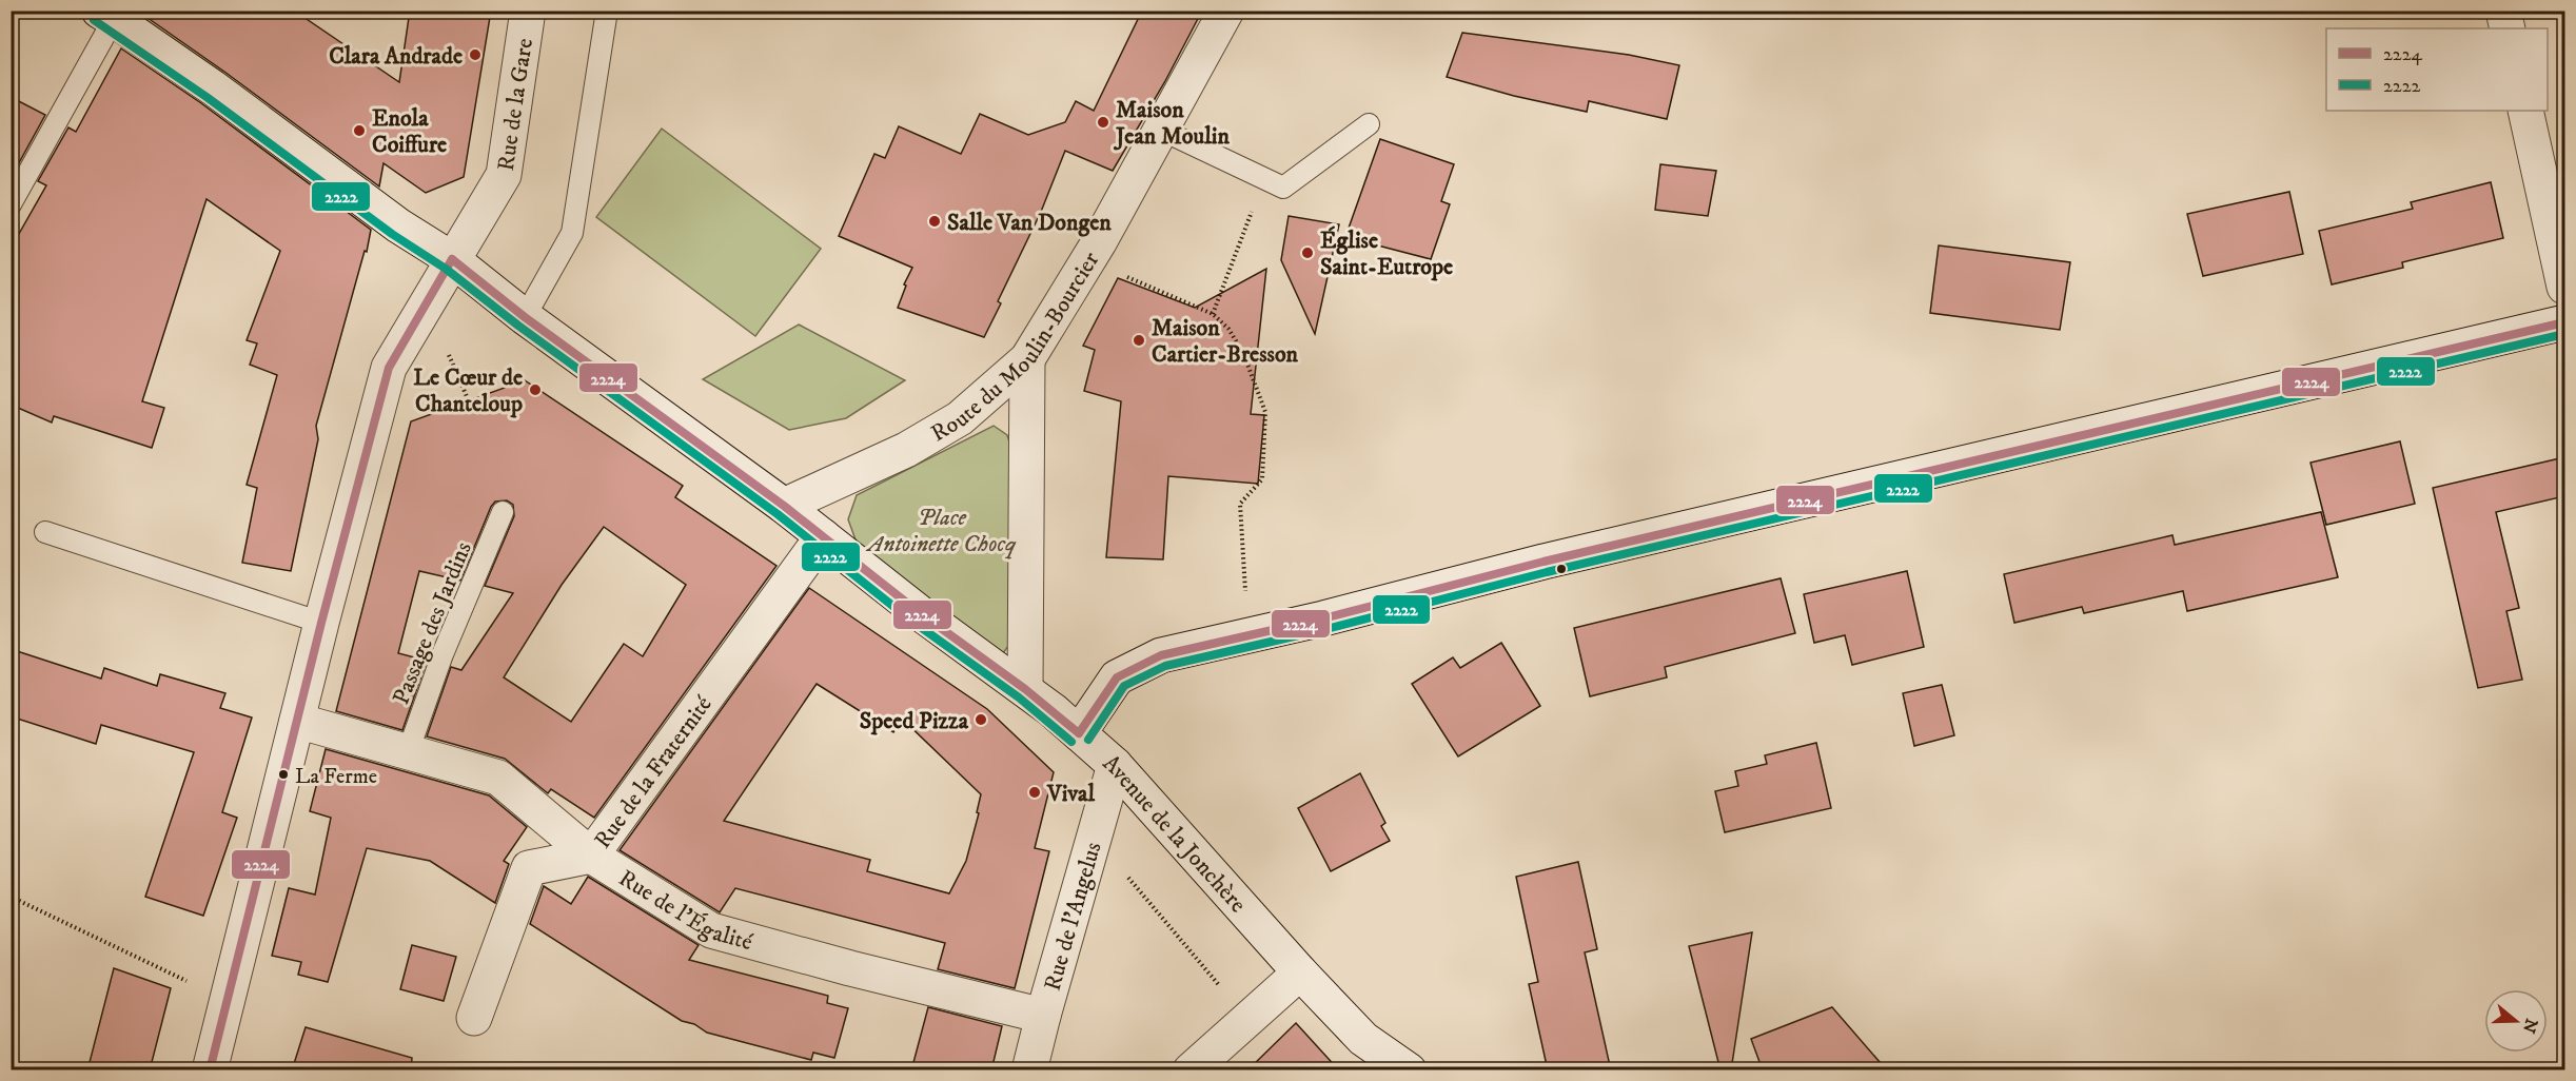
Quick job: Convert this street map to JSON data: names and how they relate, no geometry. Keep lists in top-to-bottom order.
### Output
{
  "streets": {
    "street": [
      "Rue de la Gare",
      "Route du Moulin-Bourcier",
      "Rue de la Fraternité",
      "Avenue de la Jonchère",
      "Rue de l'Égalité",
      "Rue de l'Angelus"
    ],
    "lane": ["Passage des Jardins"]
  },
  "crossings": [
    ["Rue de la Gare", "Avenue de la Jonchère"],
    ["Rue de la Gare", "Rue de l'Égalité"],
    ["Route du Moulin-Bourcier", "Avenue de la Jonchère"],
    ["Passage des Jardins", "Rue de l'Égalité"],
    ["Rue de la Fraternité", "Avenue de la Jonchère"],
    ["Rue de la Fraternité", "Rue de l'Égalité"],
    ["Avenue de la Jonchère", "Rue de l'Angelus"],
    ["Rue de l'Égalité", "Rue de l'Angelus"]
  ],
  "parks": ["Place Antoinette Chocq"],
  "places": [
    "Clara Andrade",
    "Maison Jean Moulin",
    "Enola Coiffure",
    "Salle Van Dongen",
    "Église Saint-Eutrope",
    "Maison Cartier-Bresson",
    "Le Cœur de Chanteloup",
    "Speed Pizza",
    "La Ferme",
    "Vival"
  ],
  "lines": ["transit line 2222", "transit line 2224"],
  "legend": ["2224", "2222"],
  "north": "right"
}
